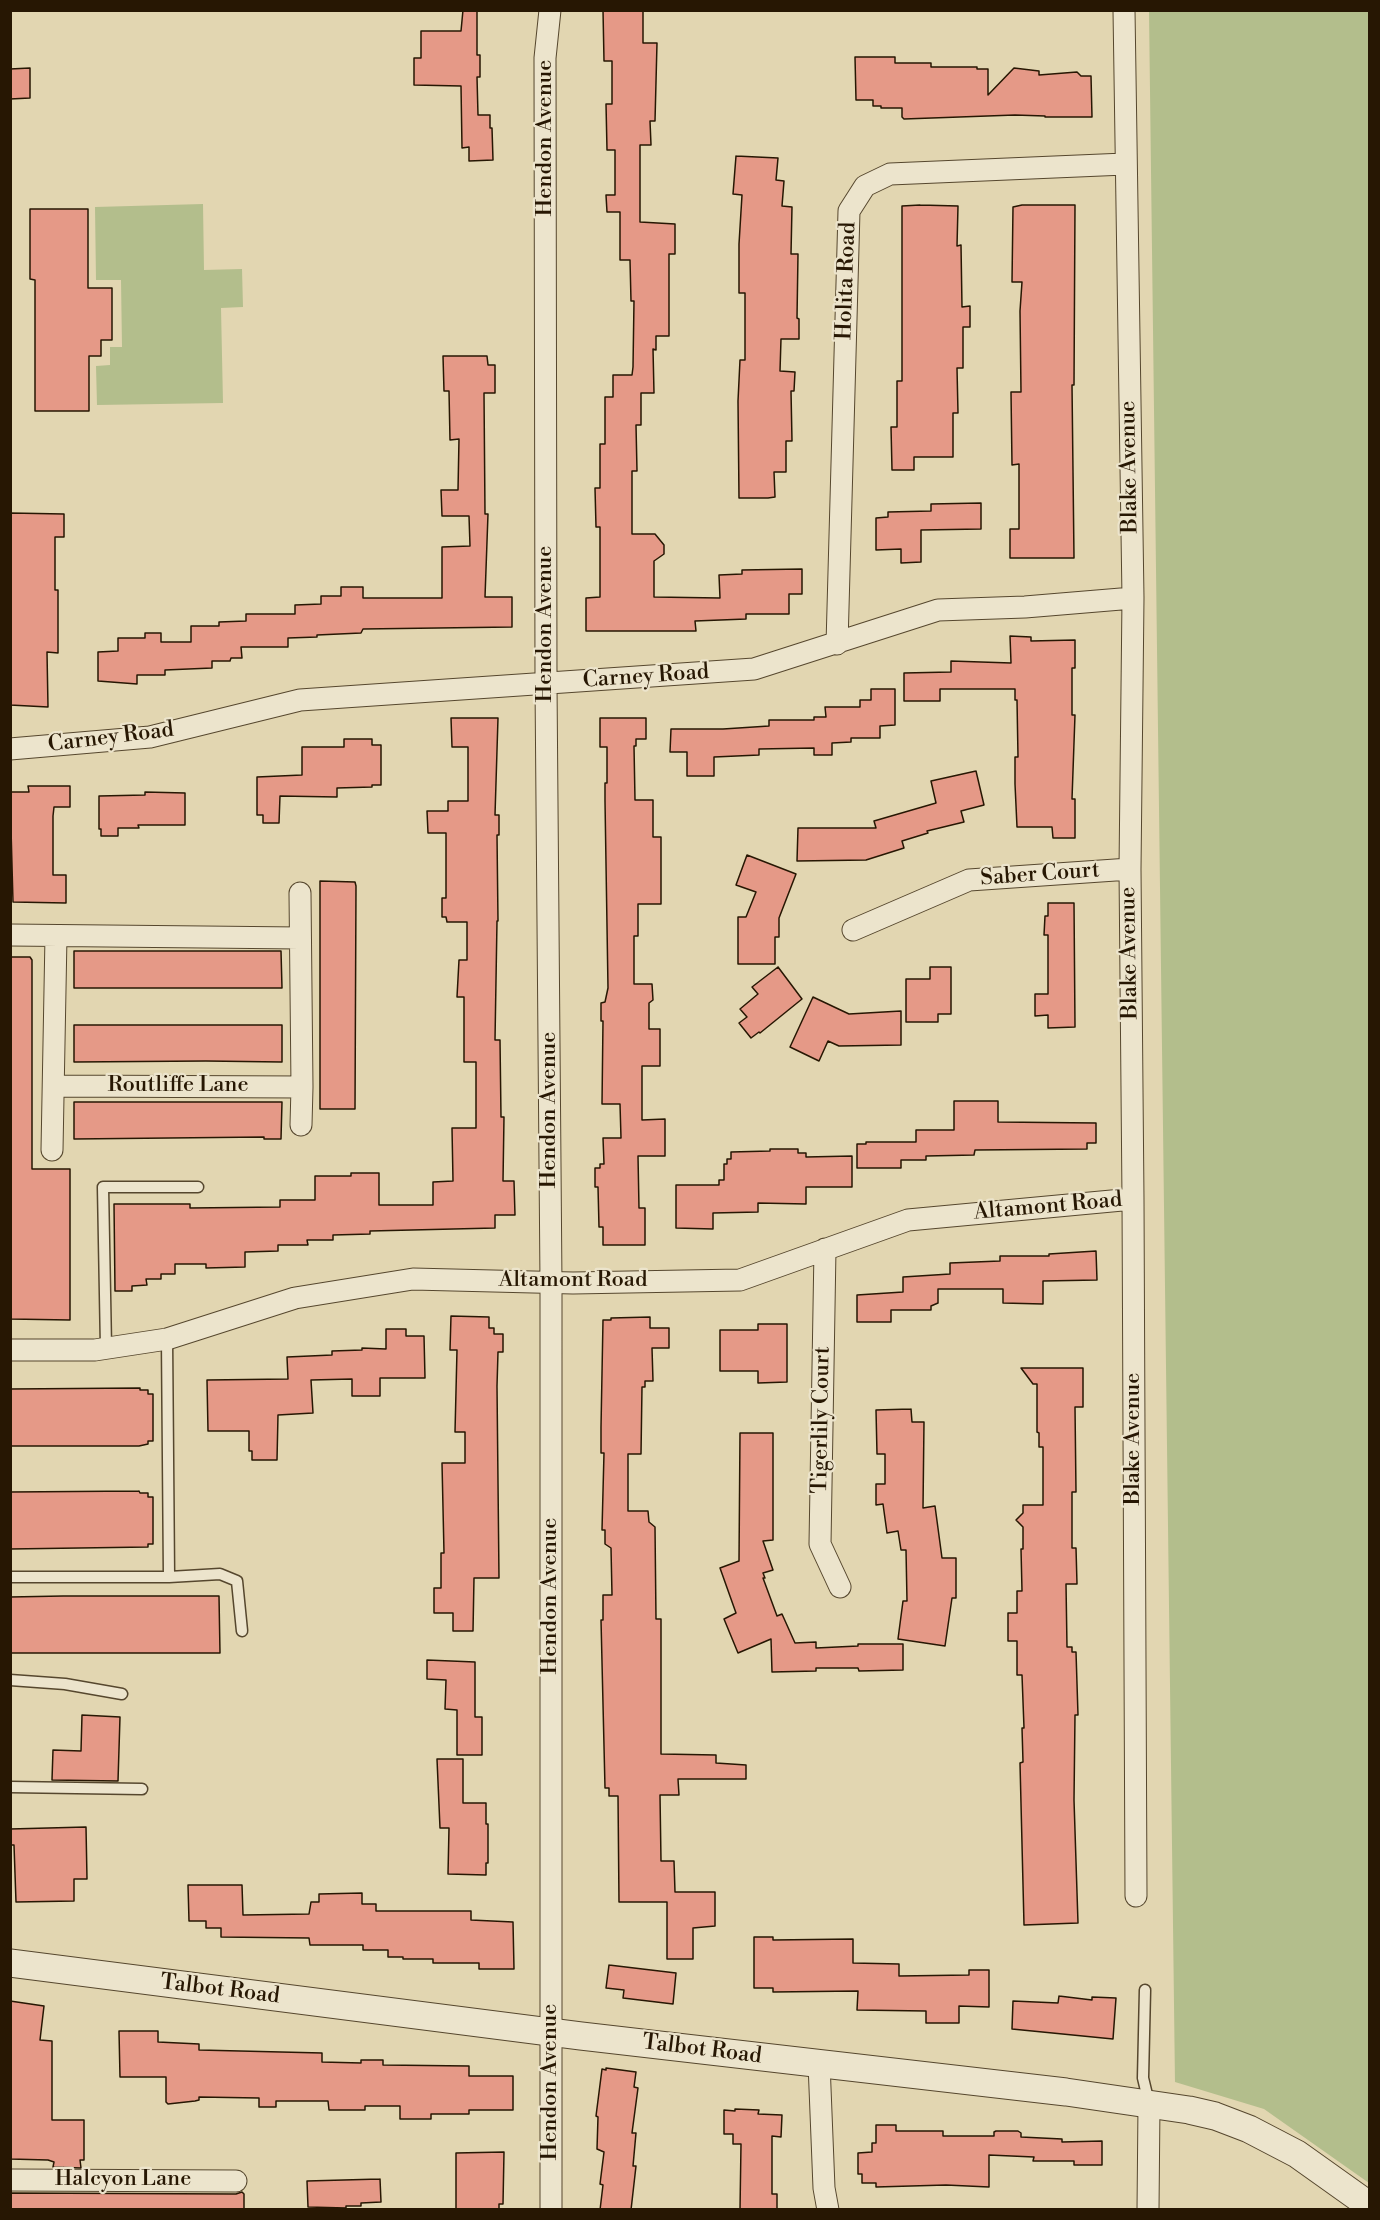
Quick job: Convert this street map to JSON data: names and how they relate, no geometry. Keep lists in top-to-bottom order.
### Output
{
  "streets": {
    "street": [
      "Hendon Avenue",
      "Holita Road",
      "Blake Avenue",
      "Carney Road",
      "Saber Court",
      "Routliffe Lane",
      "Altamont Road",
      "Tigerlily Court",
      "Talbot Road",
      "Halcyon Lane"
    ]
  },
  "crossings": [
    ["Hendon Avenue", "Carney Road"],
    ["Hendon Avenue", "Altamont Road"],
    ["Hendon Avenue", "Talbot Road"],
    ["Holita Road", "Blake Avenue"],
    ["Holita Road", "Carney Road"],
    ["Blake Avenue", "Carney Road"],
    ["Blake Avenue", "Saber Court"],
    ["Blake Avenue", "Altamont Road"],
    ["Altamont Road", "Tigerlily Court"]
  ]
}
